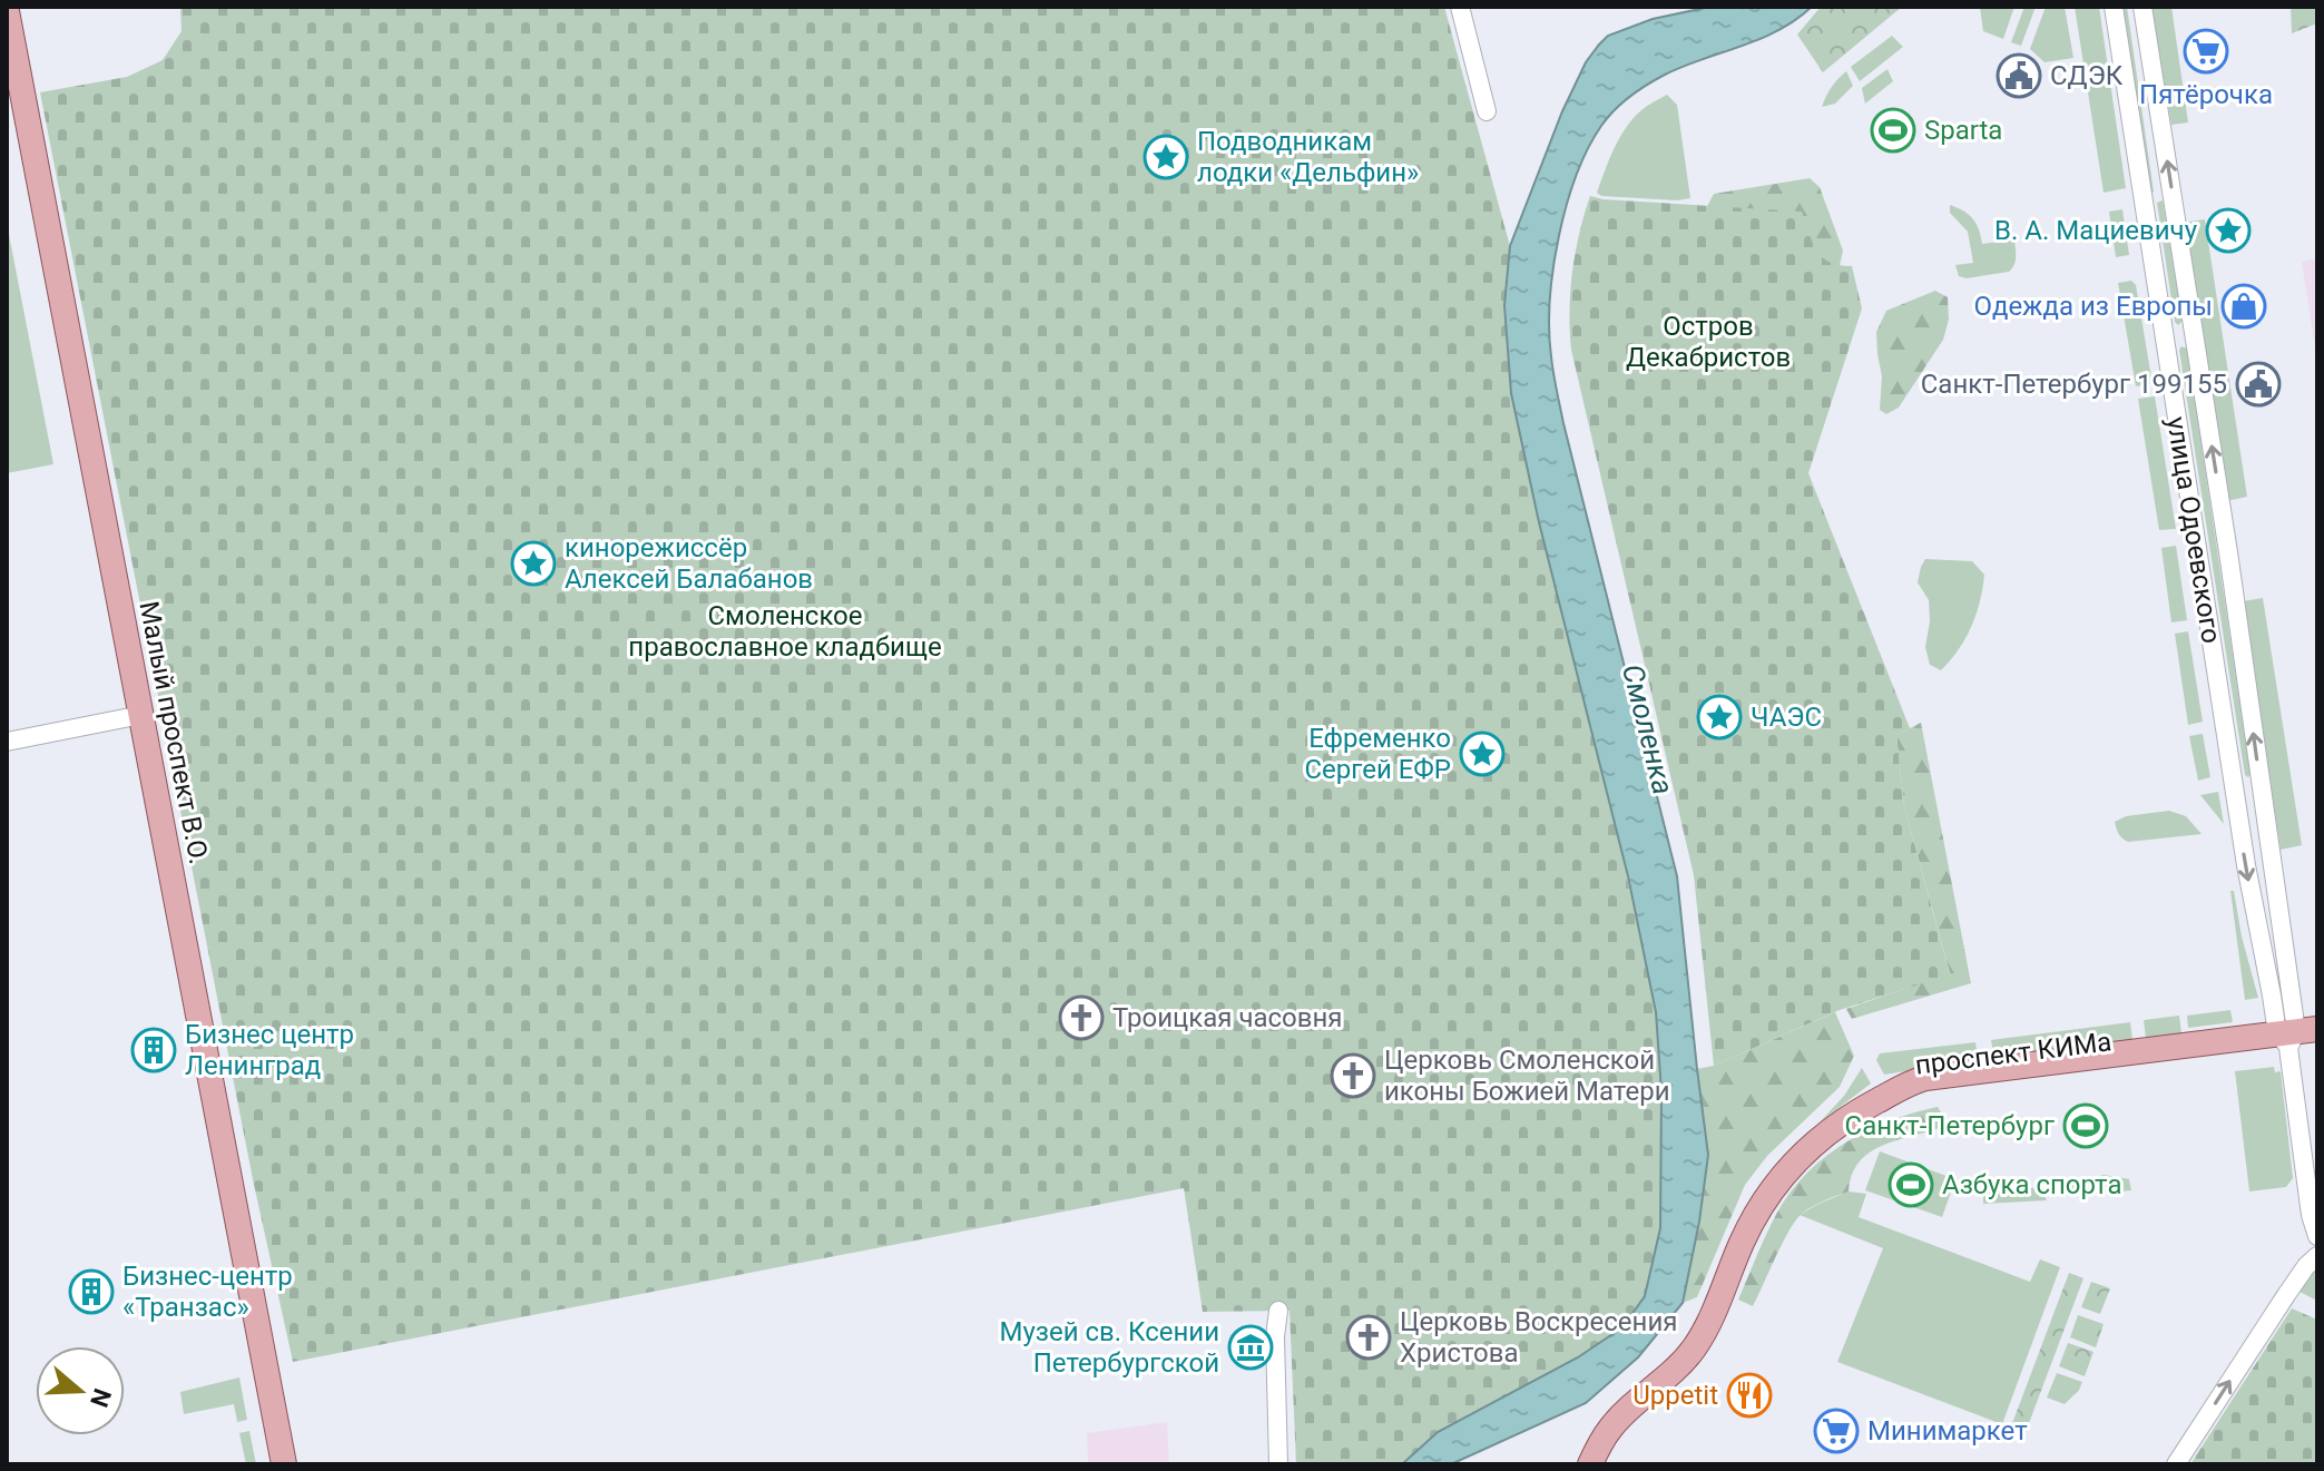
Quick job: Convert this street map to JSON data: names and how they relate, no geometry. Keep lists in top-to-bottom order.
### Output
{
  "streets": {
    "main road": ["Малый проспект В.О.", "проспект КИМа"],
    "street": ["улица Одоевского"]
  },
  "crossings": [
    ["улица Одоевского", "проспект КИМа"]
  ],
  "water": ["Смоленка"],
  "parks": ["Остров Декабристов", "Смоленское православное кладбище"],
  "places": {
    "supermarket": ["Пятёрочка", "Минимаркет"],
    "public building": ["СДЭК", "Санкт-Петербург 199155"],
    "sports": ["Sparta", "Санкт-Петербург", "Азбука спорта"],
    "place": [
      "Подводникам лодки «Дельфин»",
      "В. А. Мациевичу",
      "кинорежиссёр Алексей Балабанов",
      "ЧАЭС",
      "Ефременко Сергей ЕФР"
    ],
    "shop": ["Одежда из Европы"],
    "church": ["Троицкая часовня", "Церковь Смоленской иконы Божией Матери", "Церковь Воскресения Христова"],
    "building": ["Бизнес центр Ленинград", "Бизнес-центр «Транзас»"],
    "museum": ["Музей св. Ксении Петербургской"],
    "restaurant": ["Uppetit"]
  },
  "north": "right"
}
